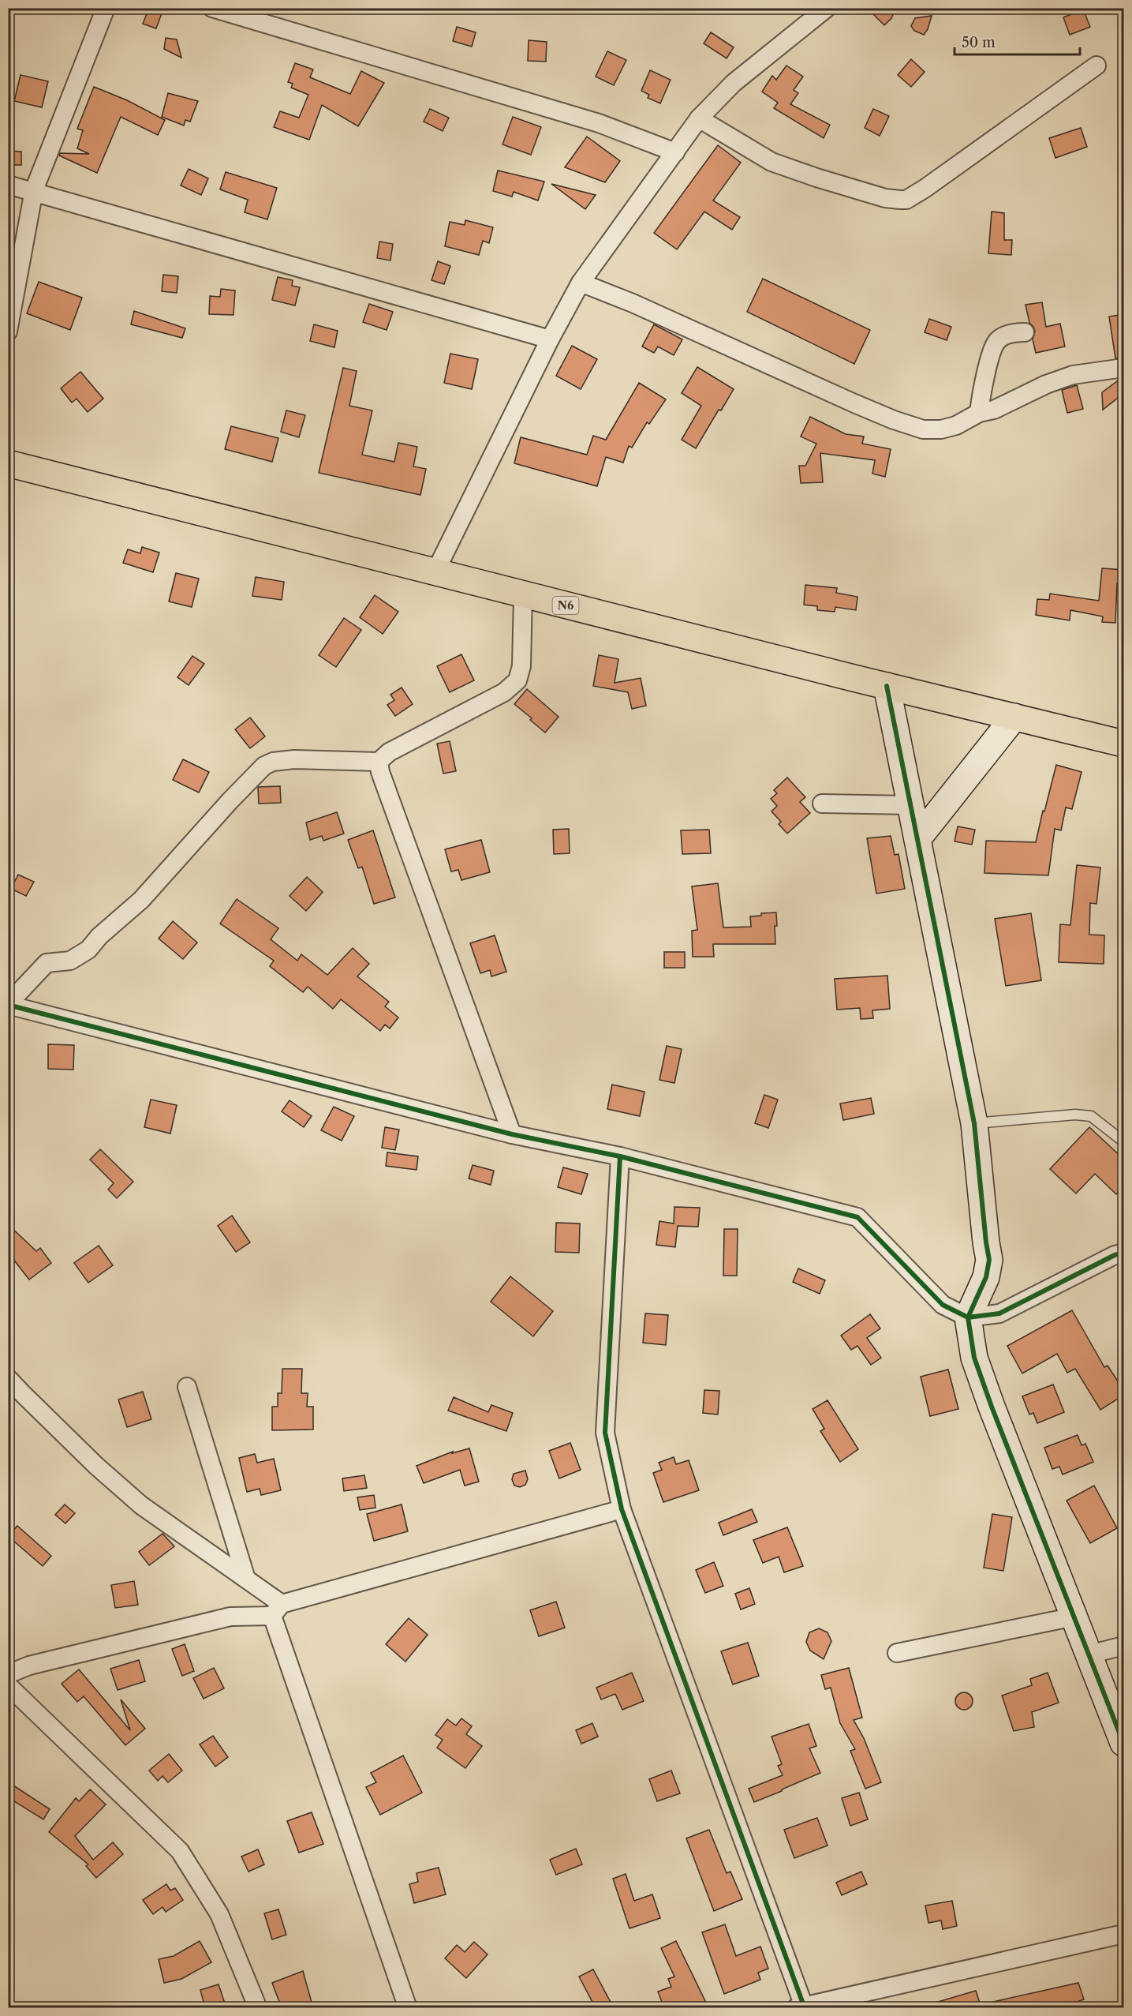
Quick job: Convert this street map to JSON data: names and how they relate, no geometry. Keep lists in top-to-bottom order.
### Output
{
  "streets": {
    "highway": ["N6"]
  },
  "scale_bar": "50 m"
}
